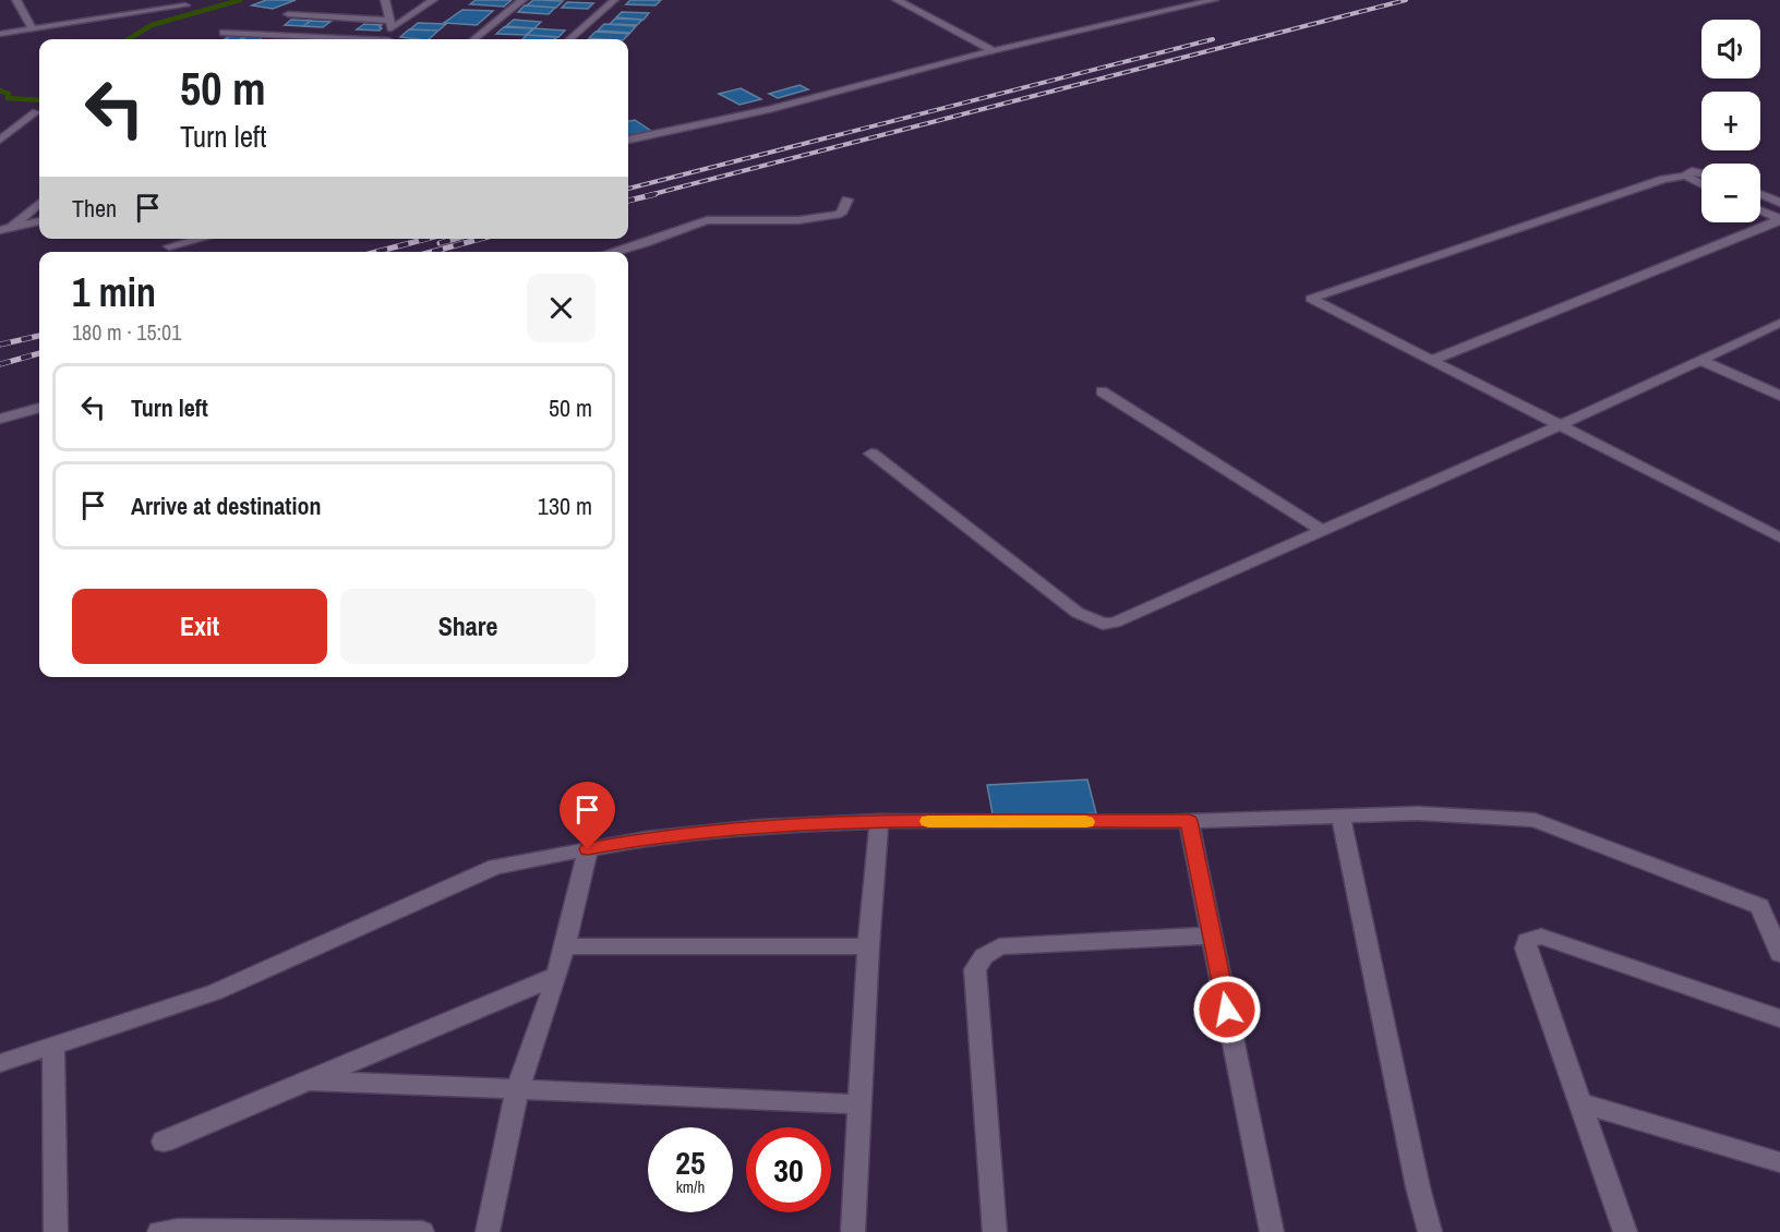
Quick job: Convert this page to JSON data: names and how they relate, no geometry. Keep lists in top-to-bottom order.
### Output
{
  "page": {
    "map_buttons": ["+", "−"],
    "turn": ["50 m", "Turn left"],
    "then": "Then",
    "heading": ["1 min", "180 m · 15:01"],
    "list": [
      {
        "name": "Turn left",
        "value": "50 m"
      },
      {
        "name": "Arrive at destination",
        "value": "130 m"
      }
    ],
    "buttons": ["Exit", "Share"],
    "speed": "25 km/h",
    "limit": "30"
  }
}
